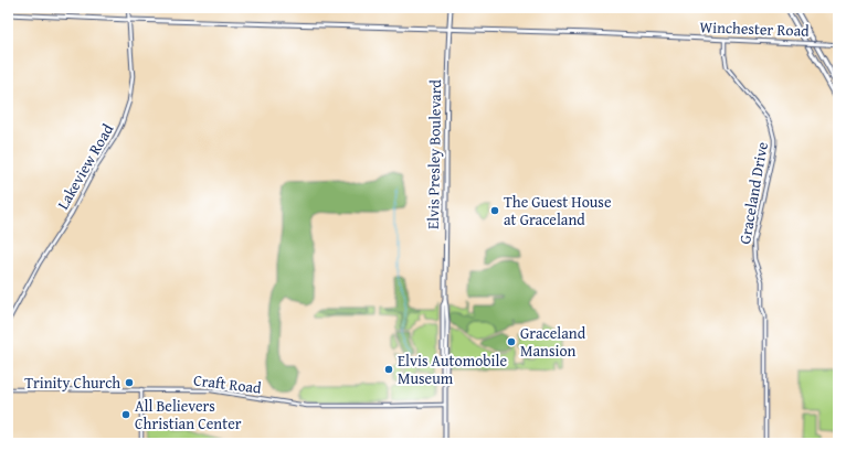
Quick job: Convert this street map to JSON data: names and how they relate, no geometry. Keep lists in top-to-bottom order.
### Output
{
  "streets": {
    "main road": ["Winchester Road", "Elvis Presley Boulevard"],
    "street": ["Lakeview Road", "Graceland Drive", "Craft Road"]
  },
  "crossings": [
    ["Winchester Road", "Elvis Presley Boulevard"],
    ["Winchester Road", "Lakeview Road"],
    ["Winchester Road", "Graceland Drive"],
    ["Elvis Presley Boulevard", "Craft Road"]
  ],
  "places": [
    "The Guest House at Graceland",
    "Graceland Mansion",
    "Elvis Automobile Museum",
    "Trinity Church",
    "All Believers Christian Center"
  ]
}
